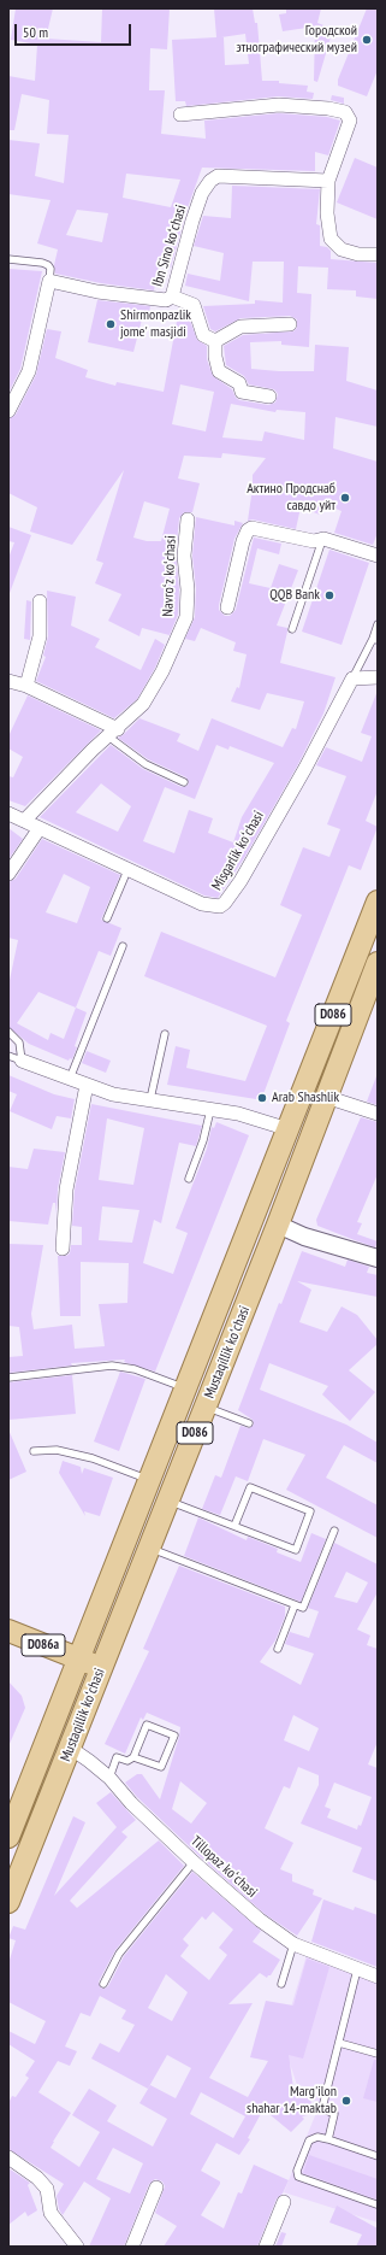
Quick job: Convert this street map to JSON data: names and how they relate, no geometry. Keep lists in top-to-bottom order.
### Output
{
  "streets": {
    "main road": ["D086", "Mustaqillik koʻchasi", "D086a"],
    "street": [
      "Ibn Sino koʻchasi",
      "Navroʻz koʻchasi",
      "Misgarlik koʻchasi",
      "Tillopaz koʻchasi"
    ]
  },
  "crossings": [
    ["Navroʻz koʻchasi", "Misgarlik koʻchasi"],
    ["Mustaqillik koʻchasi", "D086a"],
    ["Mustaqillik koʻchasi", "Tillopaz koʻchasi"]
  ],
  "places": [
    "Городской этнографический музей",
    "Shirmonpazlik jome' masjidi",
    "Актино Продснаб савдо уйт",
    "QQB Bank",
    "Arab Shashlik",
    "Marg'ilon shahar 14-maktab"
  ],
  "scale_bar": "50 m"
}
